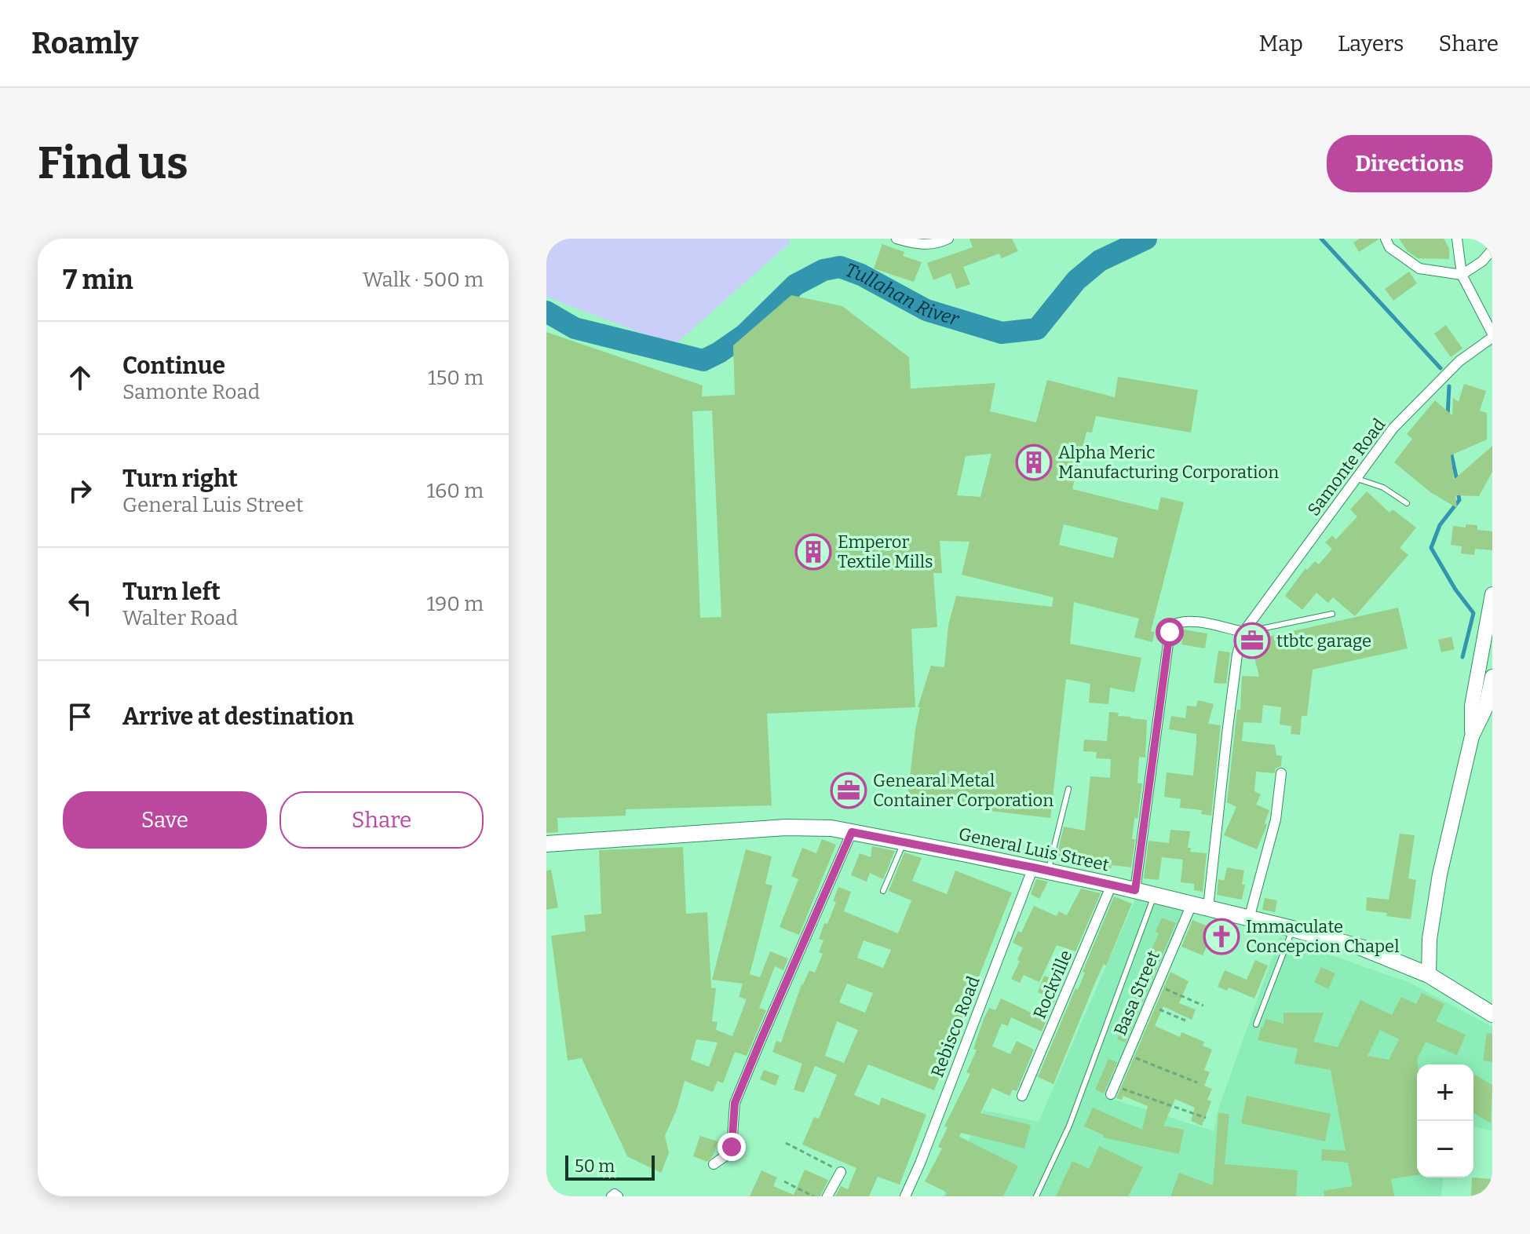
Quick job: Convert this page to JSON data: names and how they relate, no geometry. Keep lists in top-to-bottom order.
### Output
{
  "streets": {
    "main road": ["General Luis Street"],
    "street": [
      "Samonte Road",
      "Rockville",
      "Basa Street",
      "Rebisco Road"
    ]
  },
  "crossings": [
    ["Samonte Road", "General Luis Street"],
    ["Samonte Road", "Basa Street"],
    ["General Luis Street", "Rockville"],
    ["General Luis Street", "Basa Street"],
    ["General Luis Street", "Rebisco Road"]
  ],
  "water": ["Tullahan River"],
  "places": {
    "building": ["Alpha Meric Manufacturing Corporation", "Emperor Textile Mills"],
    "office": ["ttbtc garage", "Genearal Metal Container Corporation"],
    "church": ["Immaculate Concepcion Chapel"]
  },
  "scale_bar": "50 m",
  "page": {
    "header": "Roamly",
    "nav": ["Map", "Layers", "Share"],
    "buttons": [
      "Directions",
      ["Save", "Share"]
    ],
    "title": "Find us",
    "heading": ["7 min", "Walk · 500 m"],
    "list": [
      ["Continue", "Samonte Road", "150 m"],
      ["Turn right", "General Luis Street", "160 m"],
      ["Turn left", "Walter Road", "190 m"],
      "Arrive at destination"
    ],
    "map_buttons": ["+", "−"],
    "scale": "50 m"
  }
}
